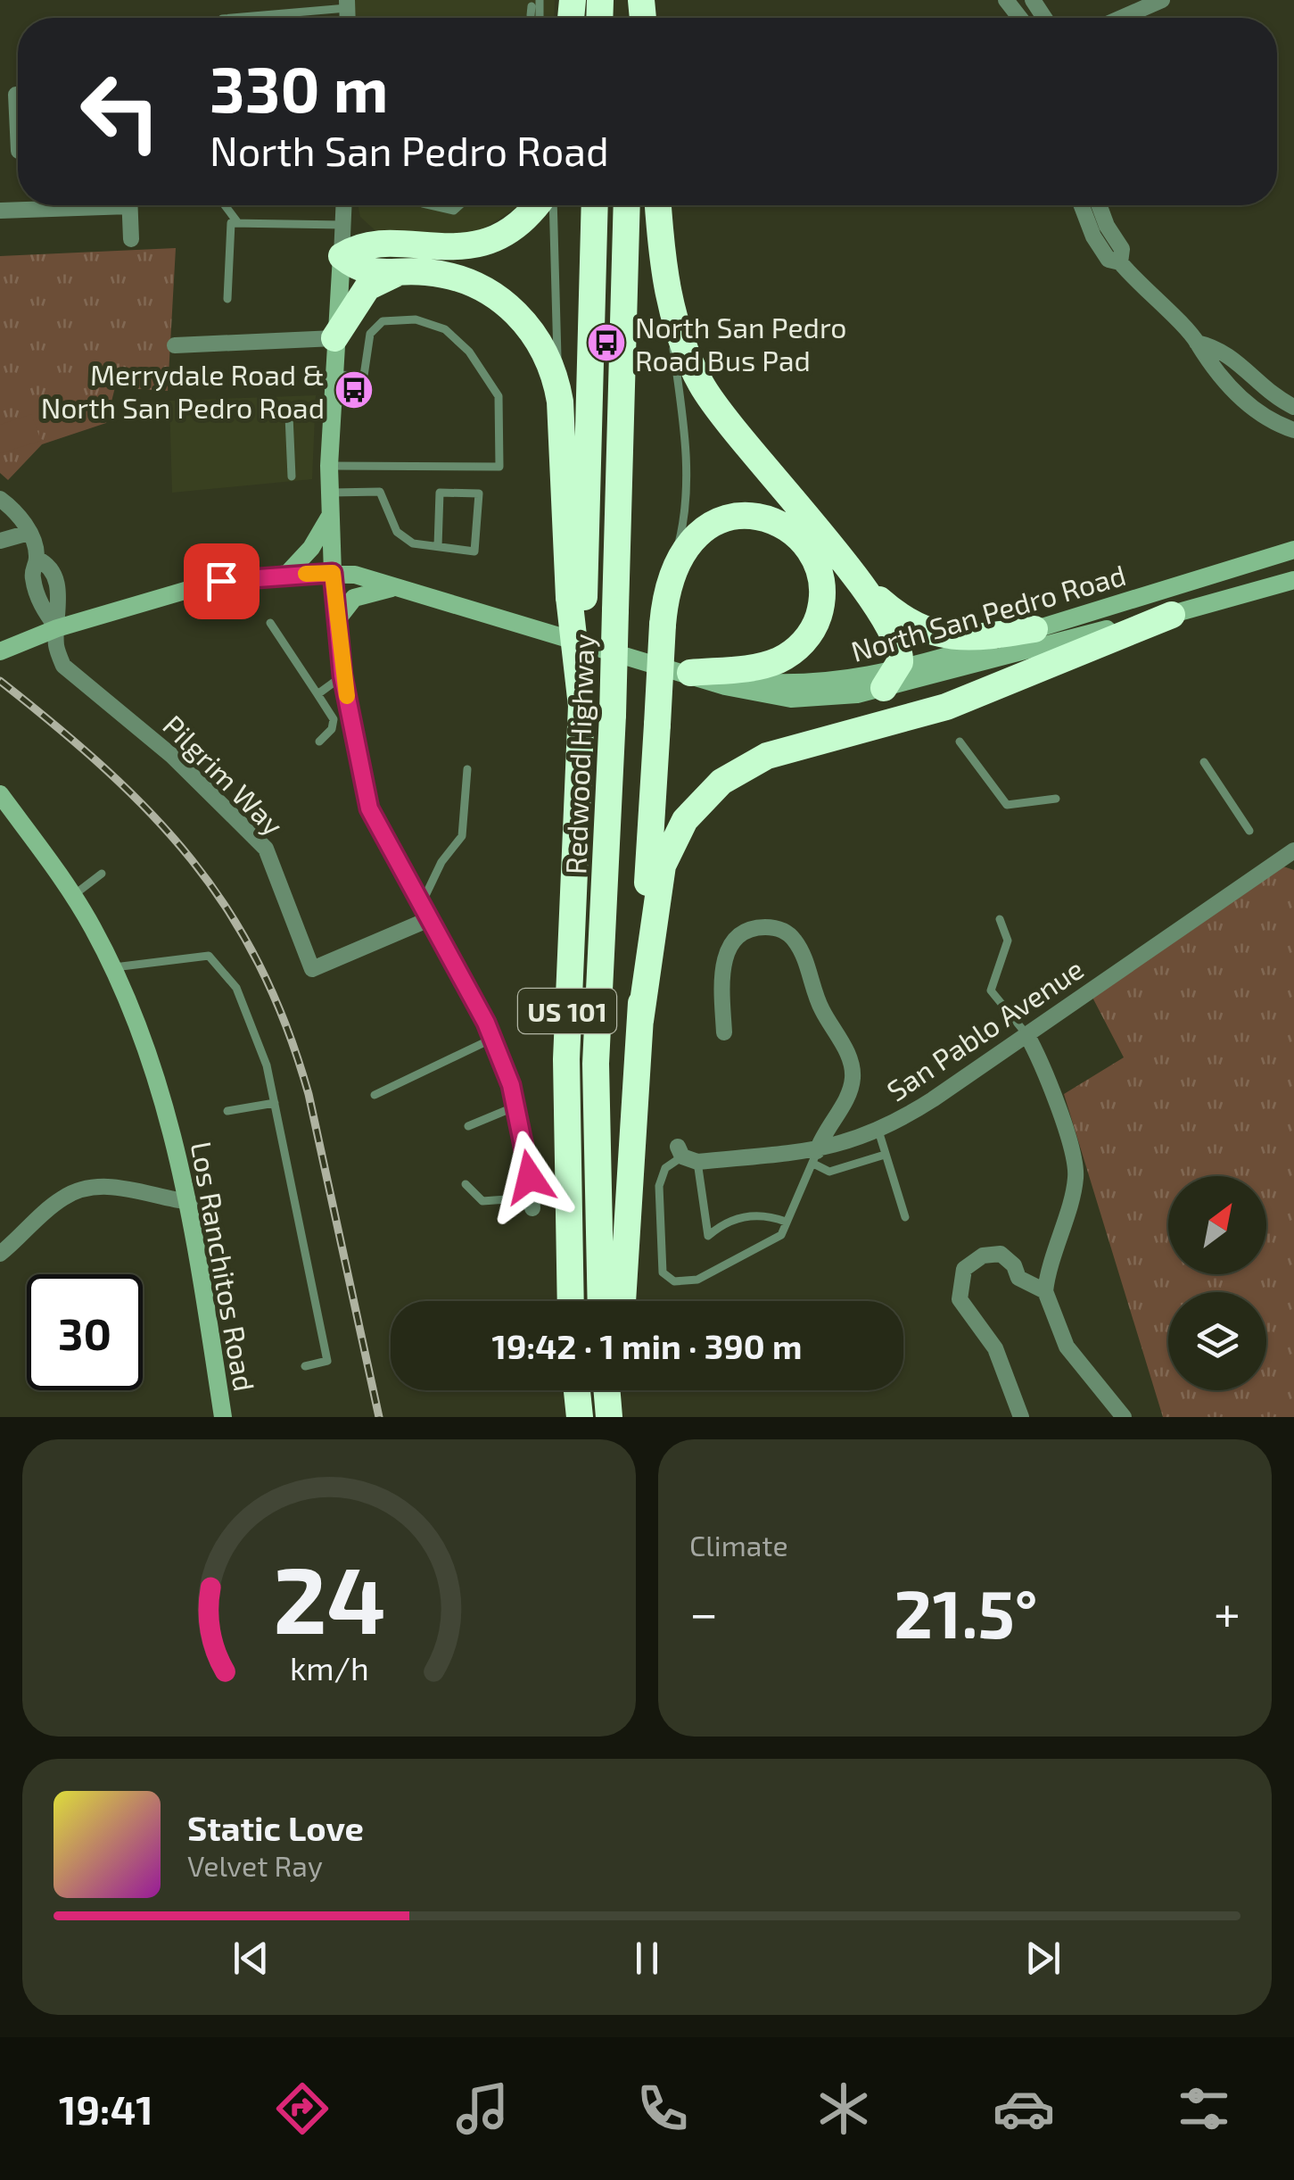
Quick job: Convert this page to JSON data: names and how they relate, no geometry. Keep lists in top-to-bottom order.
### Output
{
  "streets": {
    "highway": ["Redwood Highway", "US 101"],
    "main road": ["North San Pedro Road", "Los Ranchitos Road"],
    "street": ["Pilgrim Way", "San Pablo Avenue"]
  },
  "crossings": [
    ["North San Pedro Road", "Pilgrim Way"]
  ],
  "places": {
    "bus stop": ["North San Pedro Road Bus Pad", "Merrydale Road & North San Pedro Road"]
  },
  "north": "top right",
  "page": {
    "turn": ["330 m", "North San Pedro Road"],
    "limit": "30",
    "trip": "19:42 · 1 min · 390 m",
    "tile": "Climate",
    "heat": ["−", "21.5°", "+"],
    "song": ["Static Love", "Velvet Ray"],
    "tabs": "19:41",
    "gauge": ["24", "km/h"]
  }
}
